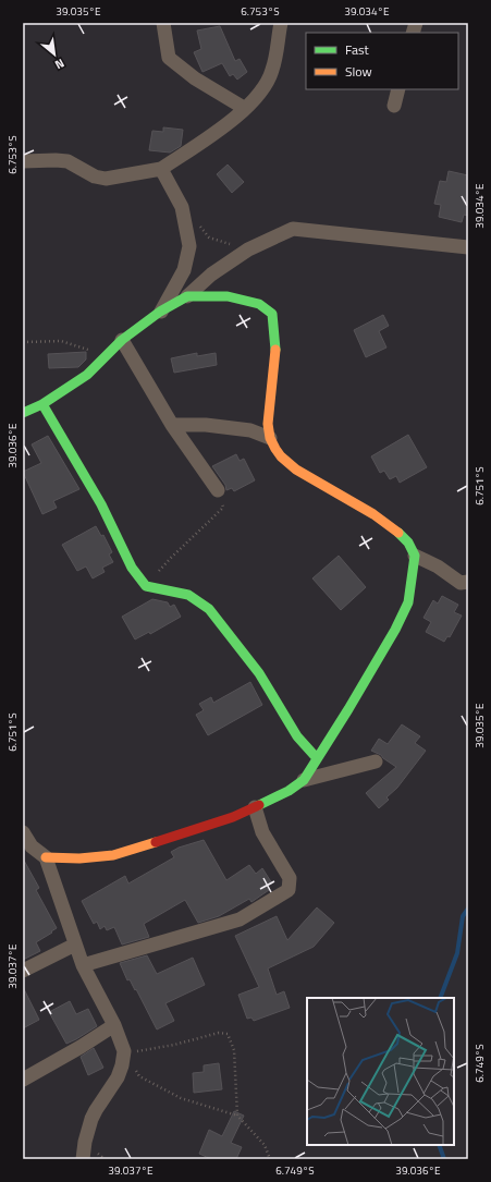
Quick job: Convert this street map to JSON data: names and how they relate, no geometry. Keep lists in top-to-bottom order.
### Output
{
  "legend": ["Fast", "Slow"],
  "north": "bottom right",
  "coordinates": [
    "39.035°E",
    "6.753°S",
    "39.034°E",
    "39.036°E",
    "6.751°S",
    "39.037°E",
    "6.749°S"
  ]
}
